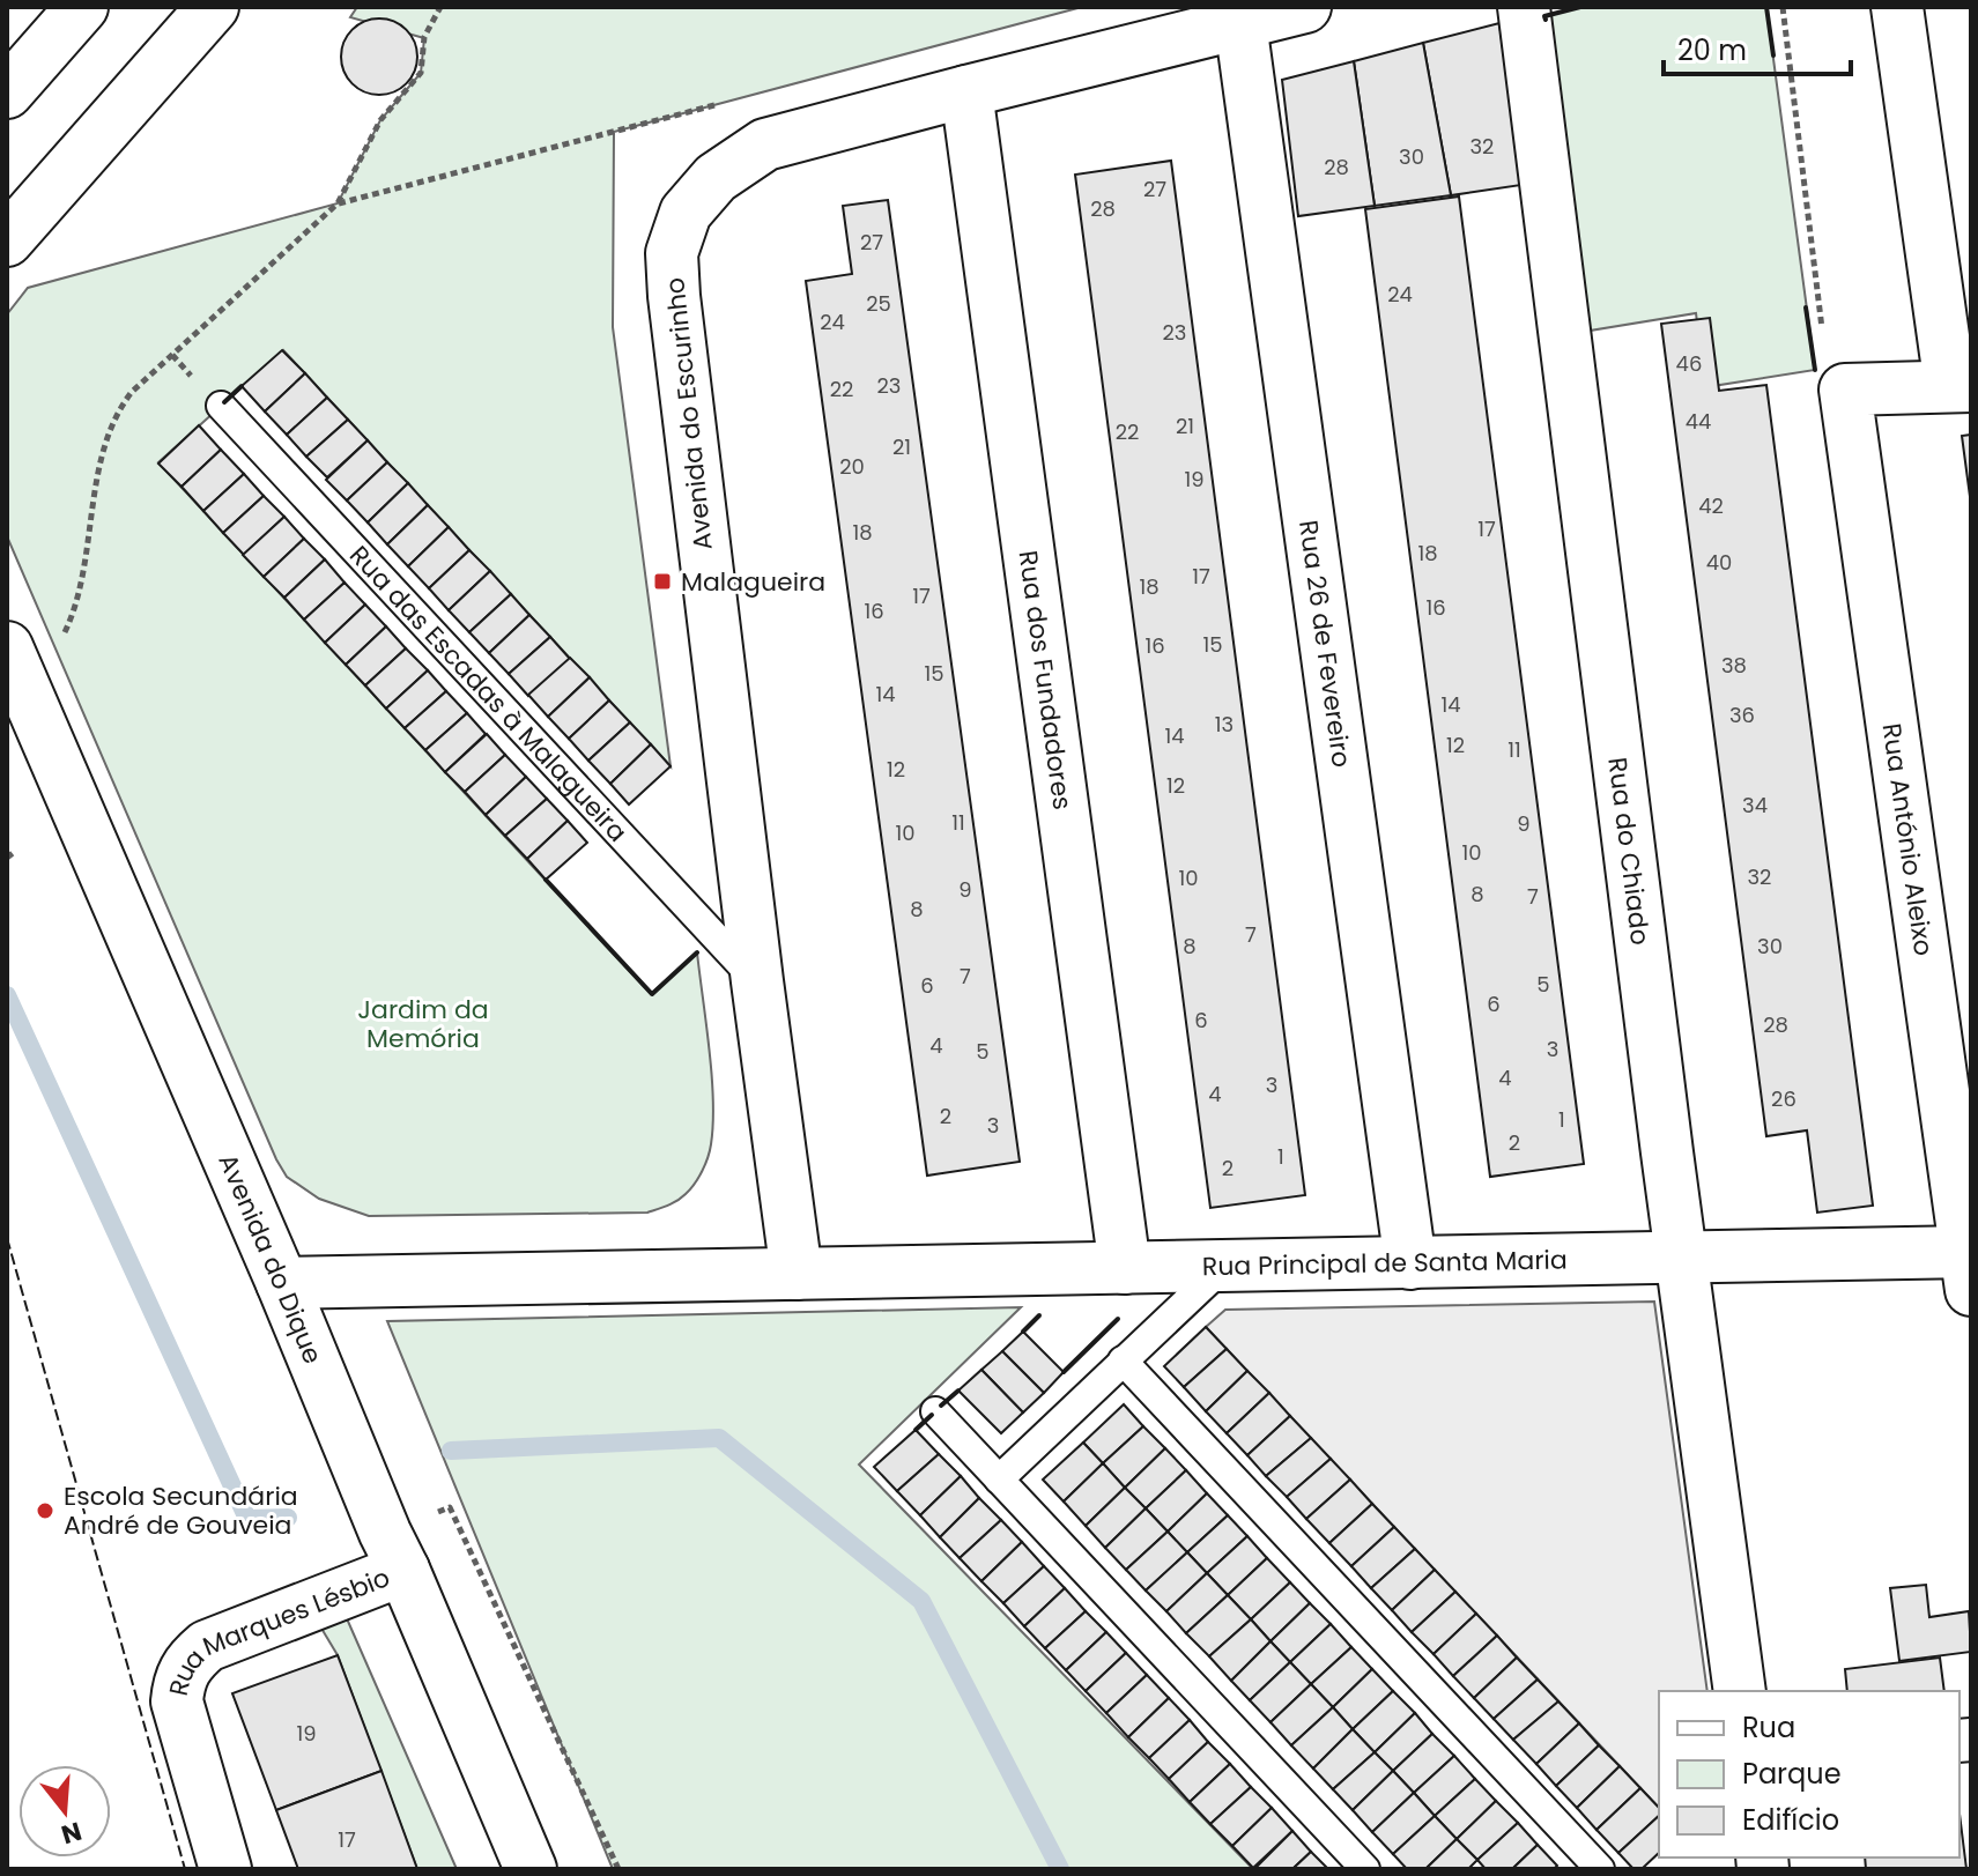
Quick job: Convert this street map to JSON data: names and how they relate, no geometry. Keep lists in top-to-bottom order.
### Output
{
  "streets": {
    "street": [
      "Avenida do Escurinho",
      "Rua 26 de Fevereiro",
      "Rua dos Fundadores",
      "Rua António Aleixo",
      "Rua do Chiado",
      "Avenida do Dique",
      "Rua Principal de Santa Maria",
      "Rua Marques Lésbio"
    ],
    "lane": ["Rua das Escadas à Malagueira"]
  },
  "crossings": [
    ["Avenida do Escurinho", "Rua 26 de Fevereiro"],
    ["Avenida do Escurinho", "Rua dos Fundadores"],
    ["Avenida do Escurinho", "Rua das Escadas à Malagueira"],
    ["Avenida do Escurinho", "Rua Principal de Santa Maria"],
    ["Rua 26 de Fevereiro", "Rua Principal de Santa Maria"],
    ["Rua dos Fundadores", "Rua Principal de Santa Maria"],
    ["Rua António Aleixo", "Rua Principal de Santa Maria"],
    ["Rua do Chiado", "Rua Principal de Santa Maria"],
    ["Avenida do Dique", "Rua Principal de Santa Maria"],
    ["Avenida do Dique", "Rua Marques Lésbio"]
  ],
  "parks": ["Jardim da Memória"],
  "places": {
    "transit": ["Malagueira"],
    "other": ["Escola Secundária André de Gouveia"]
  },
  "house_numbers": [
    "32",
    "30",
    "28",
    "27",
    "28",
    "27",
    "24",
    "25",
    "24",
    "23",
    "46",
    "23",
    "22",
    "44",
    "21",
    "22",
    "21",
    "20",
    "19",
    "42",
    "17",
    "18",
    "18",
    "40",
    "17",
    "18",
    "17",
    "16",
    "16",
    "15",
    "16",
    "38",
    "15",
    "14",
    "14",
    "36",
    "13",
    "14",
    "12",
    "11",
    "12",
    "12",
    "34",
    "11",
    "9",
    "10",
    "10",
    "32",
    "10",
    "9",
    "8",
    "7",
    "8",
    "7",
    "8",
    "30",
    "7",
    "5",
    "6",
    "6",
    "6",
    "28",
    "4",
    "3",
    "5",
    "4",
    "3",
    "4",
    "26",
    "2",
    "1",
    "3",
    "2",
    "1",
    "2",
    "19",
    "17"
  ],
  "legend": ["Rua", "Parque", "Edifício"],
  "scale_bar": "20 m",
  "north": "bottom"
}
